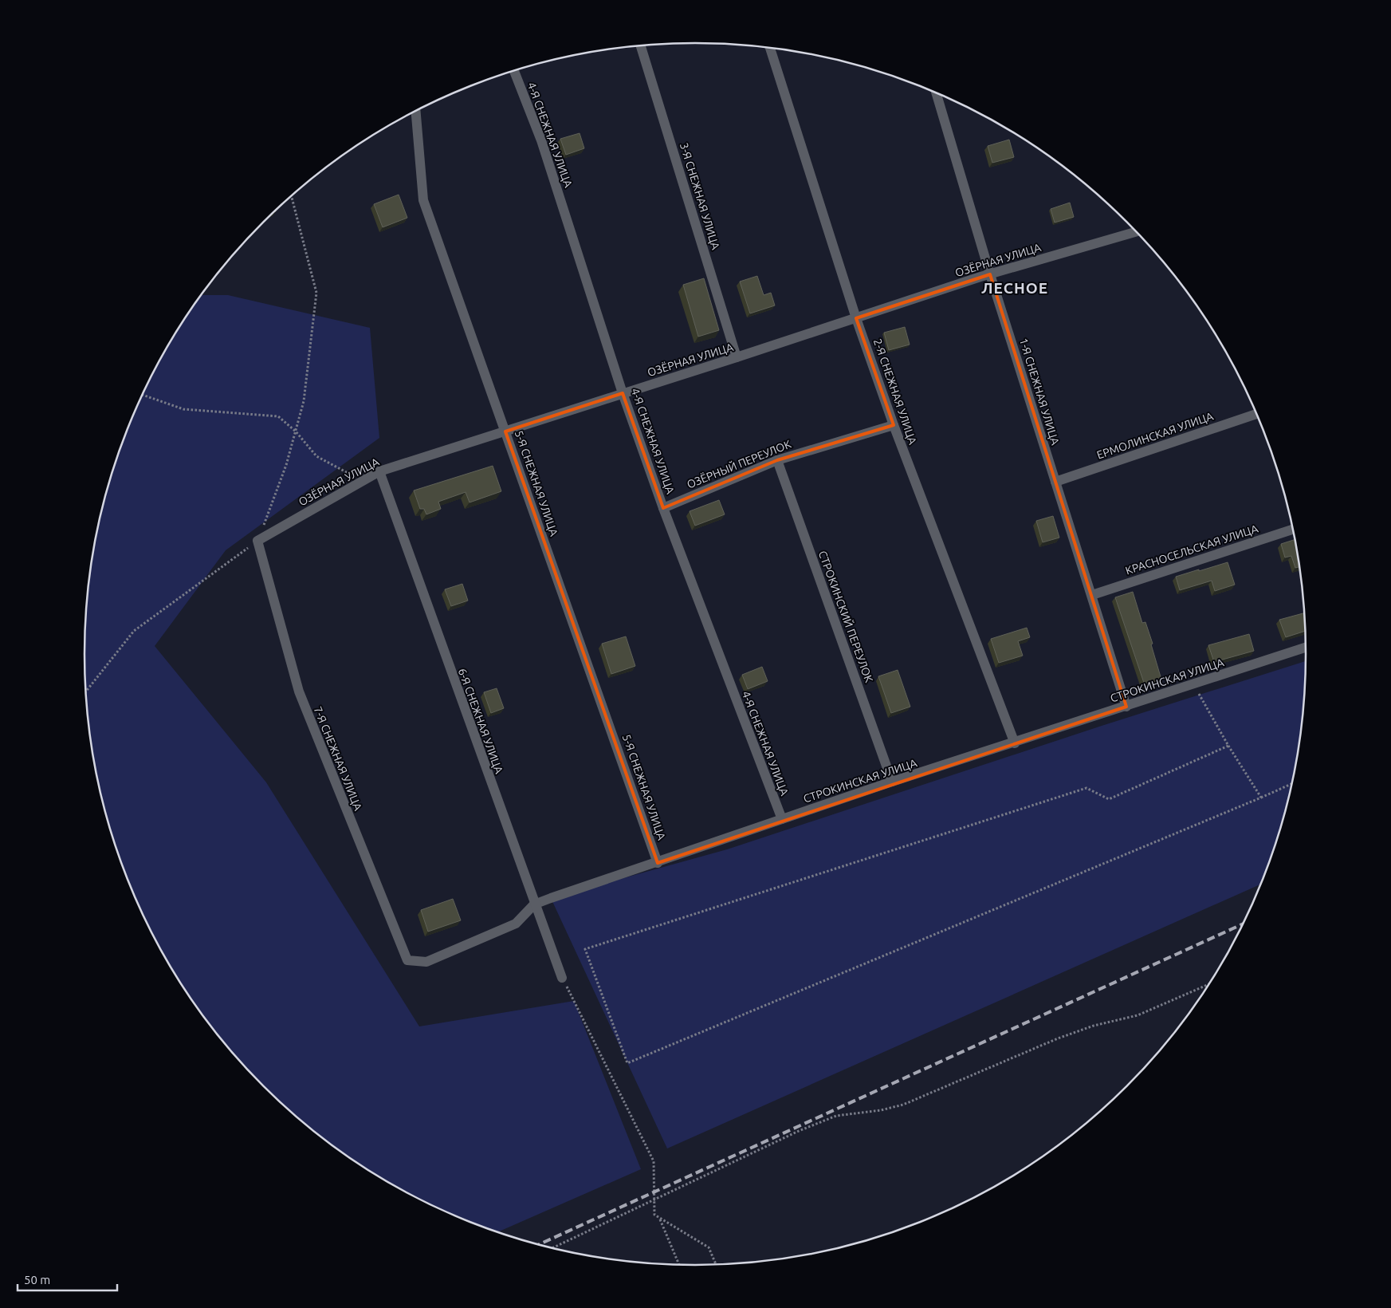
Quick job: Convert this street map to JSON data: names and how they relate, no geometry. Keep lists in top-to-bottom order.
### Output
{
  "streets": {
    "street": [
      "4-Я СНЕЖНАЯ УЛИЦА",
      "3-Я СНЕЖНАЯ УЛИЦА",
      "ОЗЁРНАЯ УЛИЦА",
      "2-Я СНЕЖНАЯ УЛИЦА",
      "1-Я СНЕЖНАЯ УЛИЦА",
      "ЕРМОЛИНСКАЯ УЛИЦА",
      "ОЗЁРНЫЙ ПЕРЕУЛОК",
      "5-Я СНЕЖНАЯ УЛИЦА",
      "КРАСНОСЕЛЬСКАЯ УЛИЦА",
      "СТРОКИНСКИЙ ПЕРЕУЛОК",
      "СТРОКИНСКАЯ УЛИЦА",
      "6-Я СНЕЖНАЯ УЛИЦА",
      "7-Я СНЕЖНАЯ УЛИЦА"
    ]
  },
  "crossings": [
    ["4-Я СНЕЖНАЯ УЛИЦА", "ОЗЁРНАЯ УЛИЦА"],
    ["4-Я СНЕЖНАЯ УЛИЦА", "ОЗЁРНЫЙ ПЕРЕУЛОК"],
    ["4-Я СНЕЖНАЯ УЛИЦА", "СТРОКИНСКАЯ УЛИЦА"],
    ["3-Я СНЕЖНАЯ УЛИЦА", "ОЗЁРНАЯ УЛИЦА"],
    ["ОЗЁРНАЯ УЛИЦА", "2-Я СНЕЖНАЯ УЛИЦА"],
    ["ОЗЁРНАЯ УЛИЦА", "1-Я СНЕЖНАЯ УЛИЦА"],
    ["ОЗЁРНАЯ УЛИЦА", "5-Я СНЕЖНАЯ УЛИЦА"],
    ["ОЗЁРНАЯ УЛИЦА", "6-Я СНЕЖНАЯ УЛИЦА"],
    ["ОЗЁРНАЯ УЛИЦА", "7-Я СНЕЖНАЯ УЛИЦА"],
    ["2-Я СНЕЖНАЯ УЛИЦА", "ОЗЁРНЫЙ ПЕРЕУЛОК"],
    ["2-Я СНЕЖНАЯ УЛИЦА", "СТРОКИНСКАЯ УЛИЦА"],
    ["1-Я СНЕЖНАЯ УЛИЦА", "ЕРМОЛИНСКАЯ УЛИЦА"],
    ["1-Я СНЕЖНАЯ УЛИЦА", "КРАСНОСЕЛЬСКАЯ УЛИЦА"],
    ["1-Я СНЕЖНАЯ УЛИЦА", "СТРОКИНСКАЯ УЛИЦА"],
    ["ОЗЁРНЫЙ ПЕРЕУЛОК", "СТРОКИНСКИЙ ПЕРЕУЛОК"],
    ["5-Я СНЕЖНАЯ УЛИЦА", "СТРОКИНСКАЯ УЛИЦА"],
    ["СТРОКИНСКИЙ ПЕРЕУЛОК", "СТРОКИНСКАЯ УЛИЦА"],
    ["СТРОКИНСКАЯ УЛИЦА", "6-Я СНЕЖНАЯ УЛИЦА"],
    ["СТРОКИНСКАЯ УЛИЦА", "7-Я СНЕЖНАЯ УЛИЦА"]
  ],
  "districts": ["ЛЕСНОЕ"],
  "scale_bar": "50 m"
}
